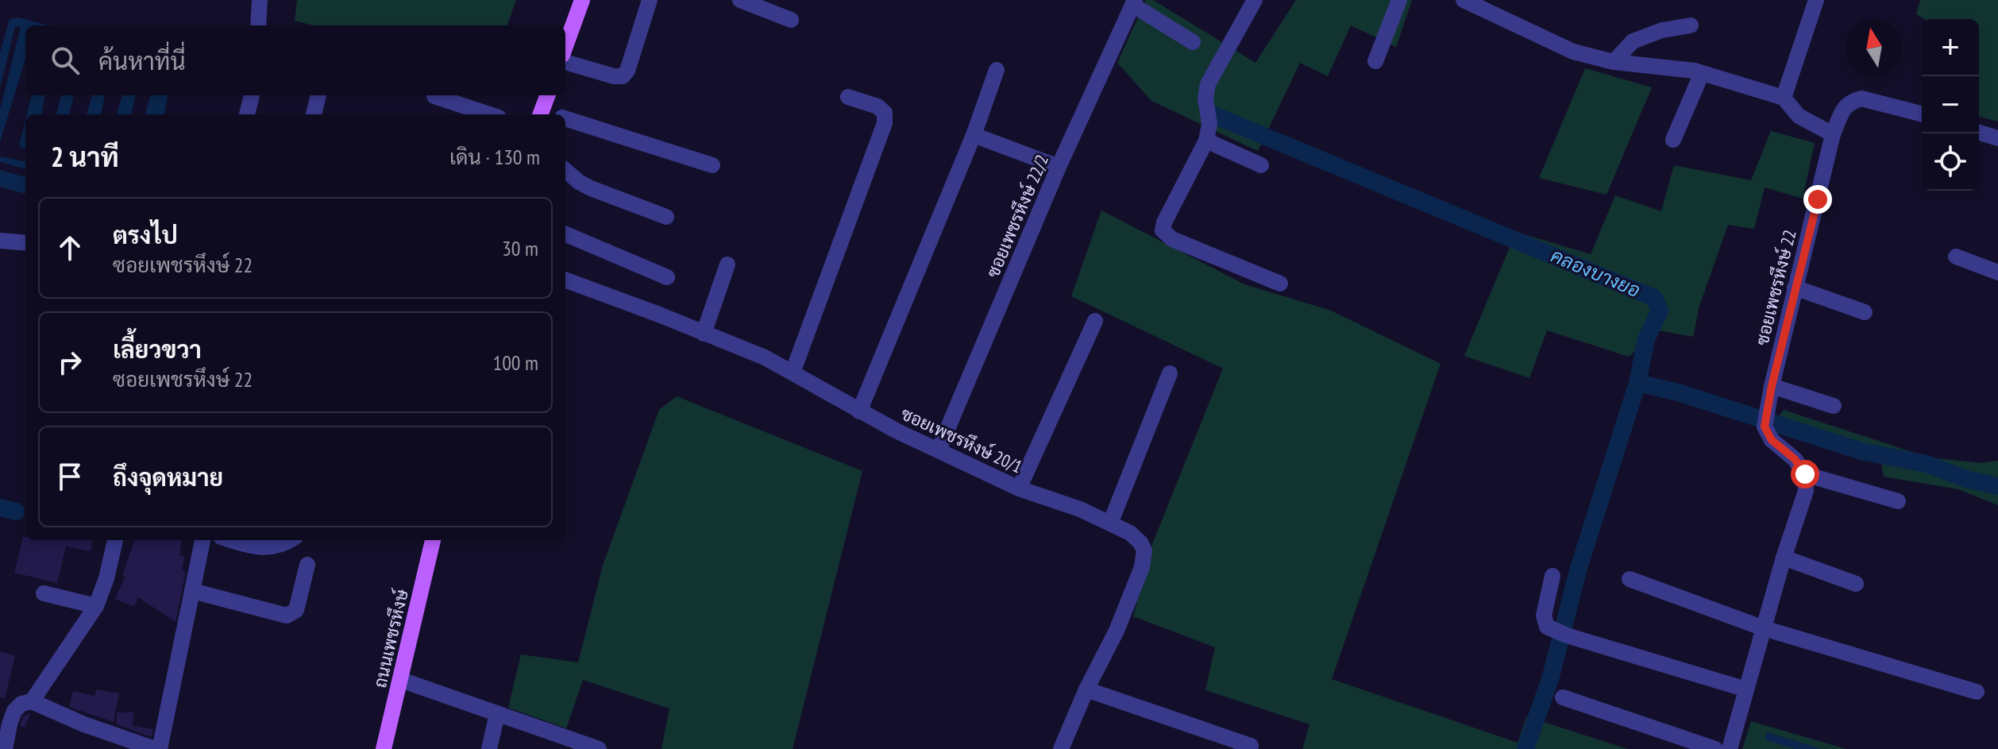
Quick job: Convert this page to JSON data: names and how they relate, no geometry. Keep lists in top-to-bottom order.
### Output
{
  "streets": {
    "main road": ["ถนนเพชรหึงษ์"],
    "street": ["ซอยเพชรหึงษ์ 22/2", "ซอยเพชรหึงษ์ 22", "ซอยเพชรหึงษ์ 20/1"]
  },
  "crossings": [
    ["ซอยเพชรหึงษ์ 22/2", "ซอยเพชรหึงษ์ 20/1"]
  ],
  "water": ["คลองบางยอ"],
  "north": "top",
  "page": {
    "map_buttons": ["+", "−"],
    "search": "ค้นหาที่นี่",
    "heading": ["2 นาที", "เดิน · 130 m"],
    "list": [
      ["ตรงไป", "ซอยเพชรหึงษ์ 22", "30 m"],
      ["เลี้ยวขวา", "ซอยเพชรหึงษ์ 22", "100 m"],
      "ถึงจุดหมาย"
    ]
  }
}
